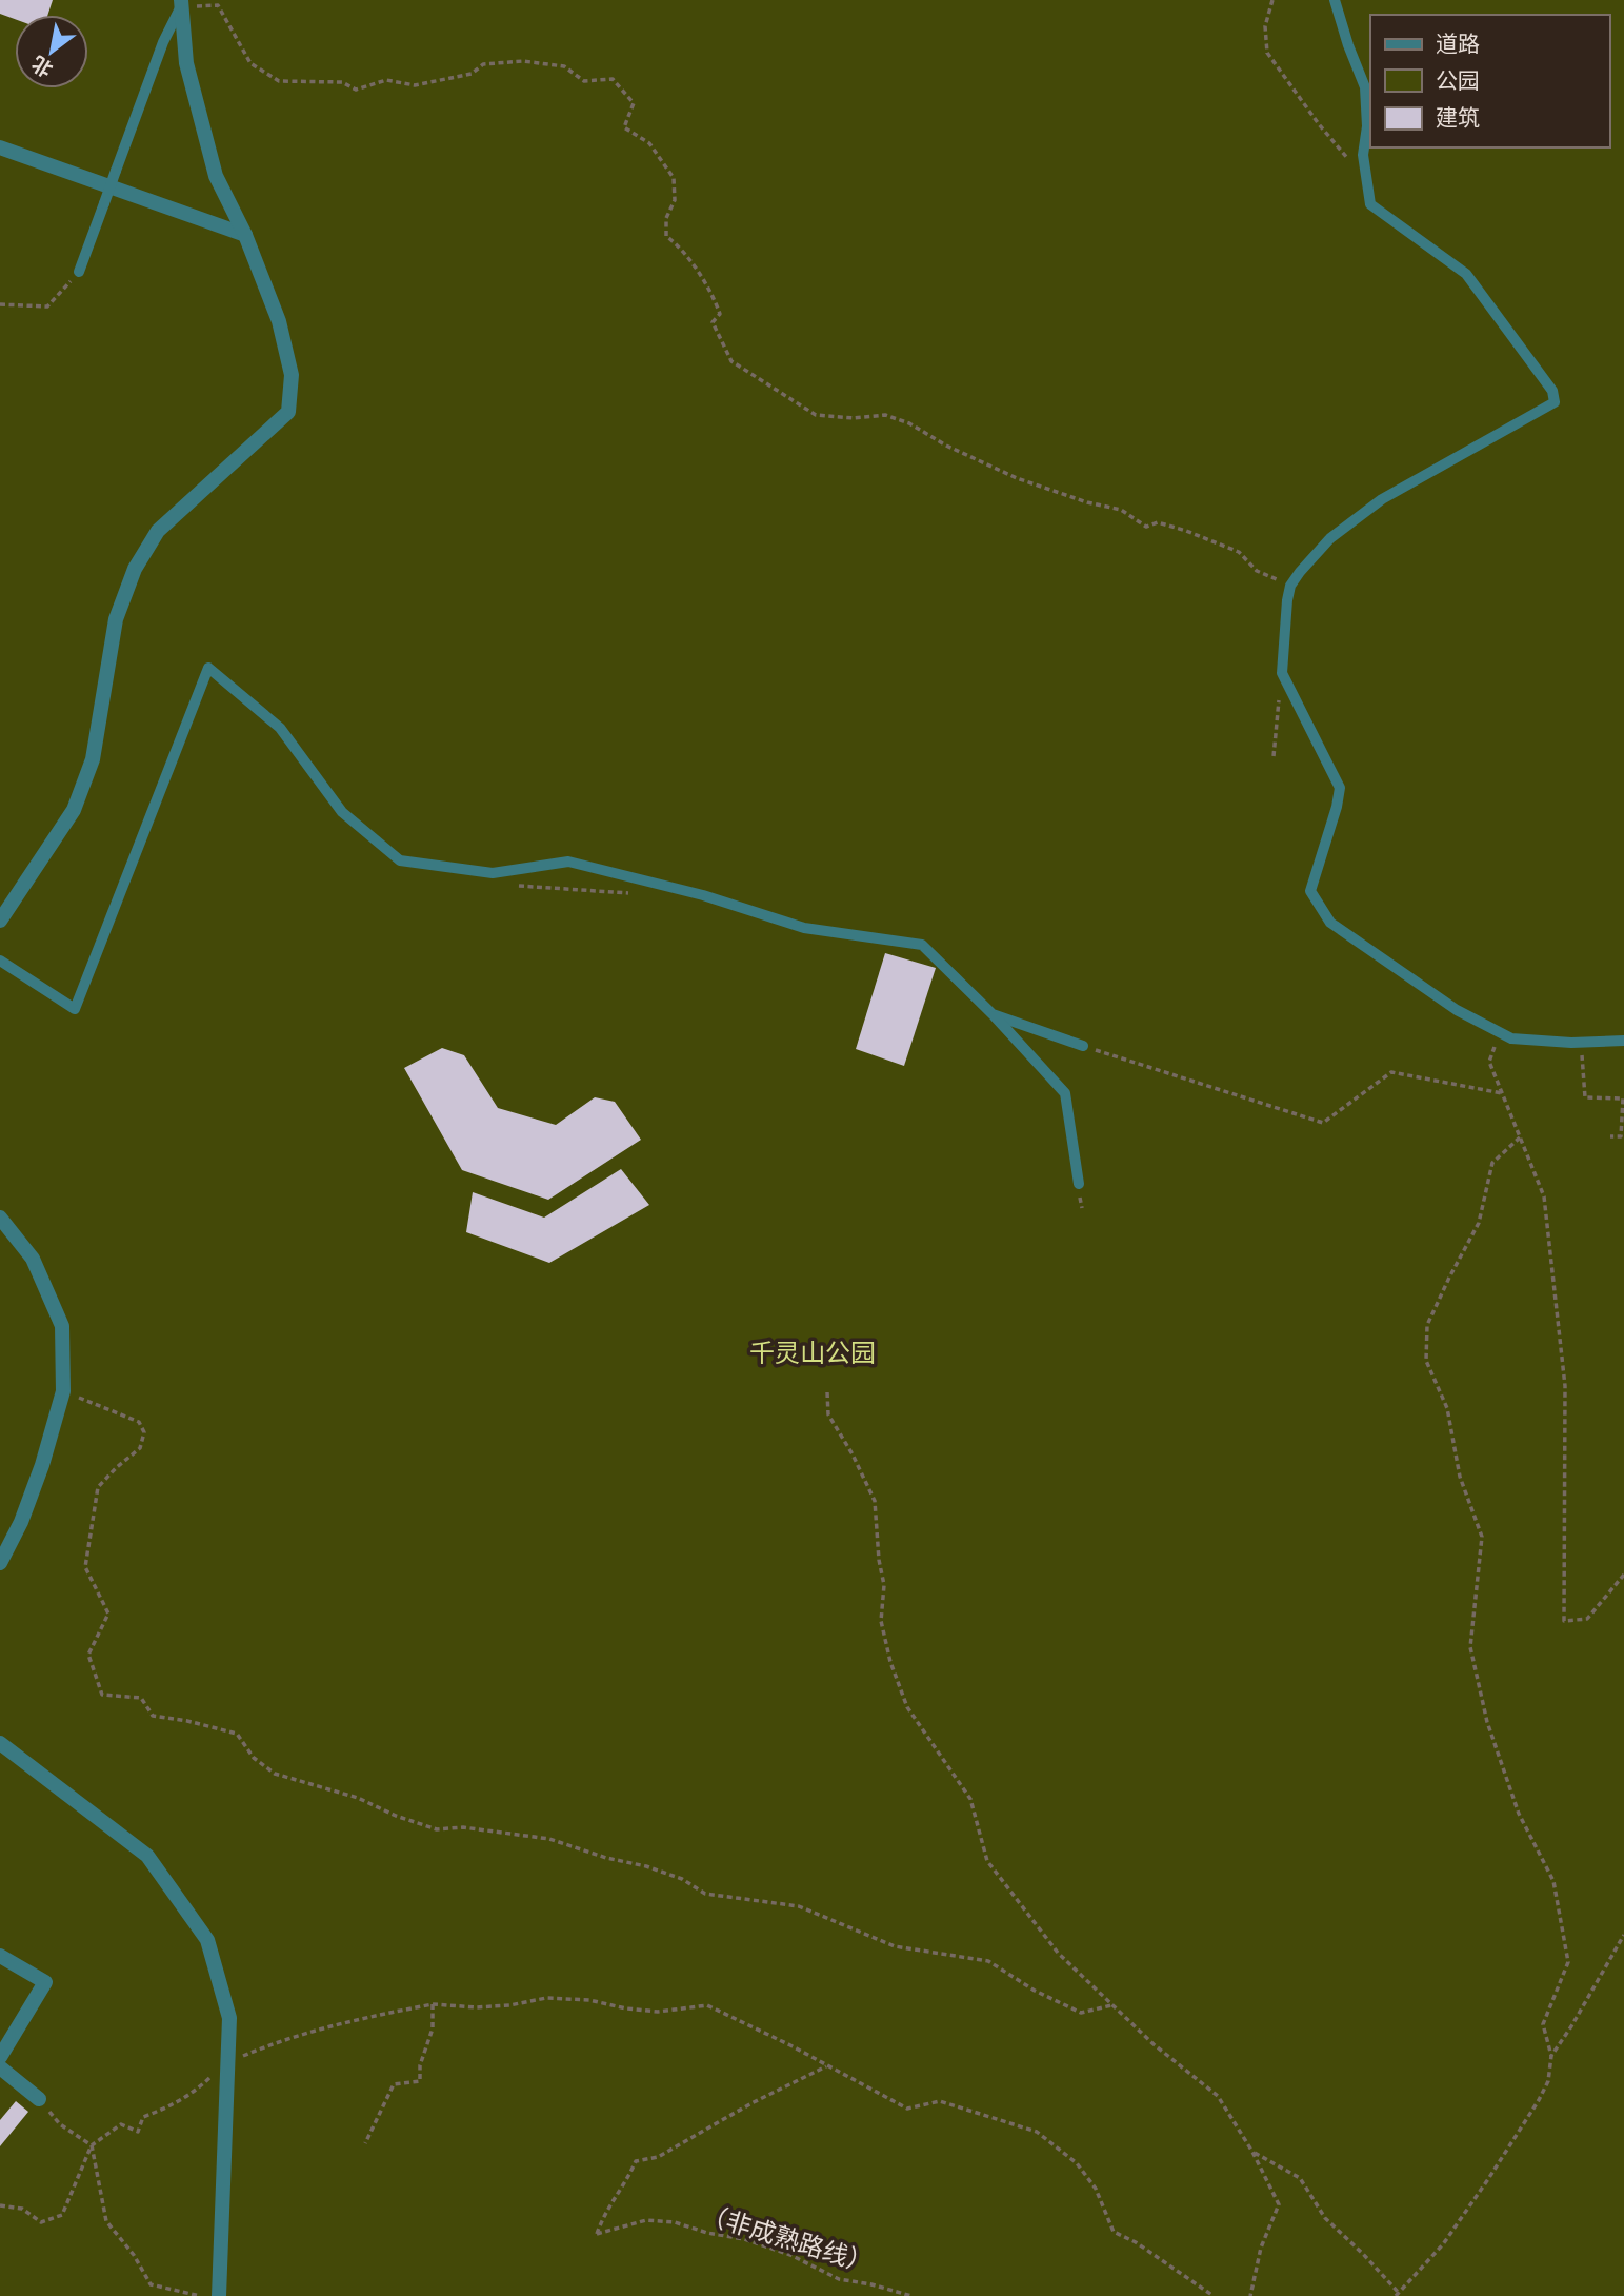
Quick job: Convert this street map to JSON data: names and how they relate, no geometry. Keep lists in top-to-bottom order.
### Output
{
  "streets": {
    "path": ["（非成熟路线）"]
  },
  "parks": ["千灵山公园"],
  "legend": ["道路", "公园", "建筑"],
  "north": "bottom left"
}
